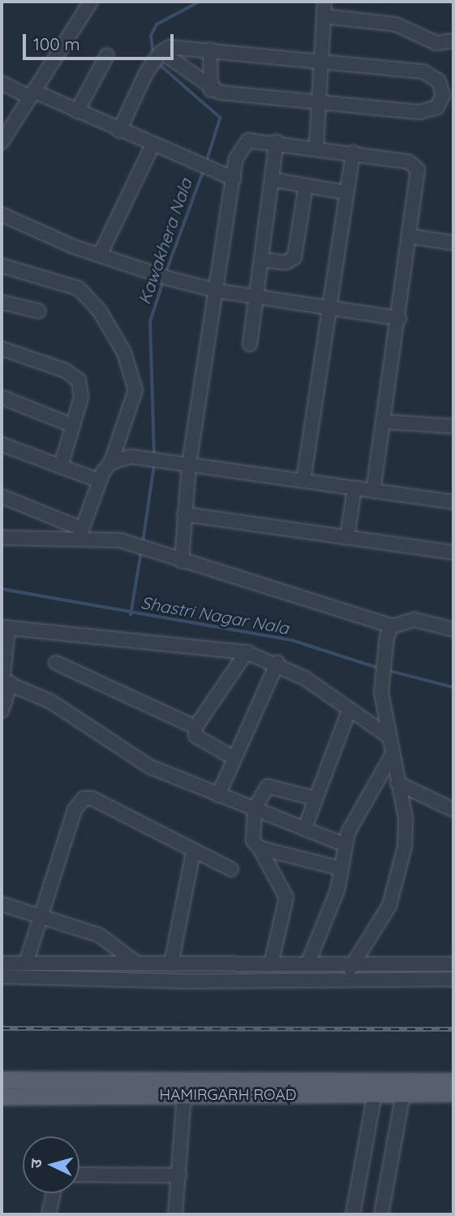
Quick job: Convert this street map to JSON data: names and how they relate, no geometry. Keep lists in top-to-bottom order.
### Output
{
  "streets": {
    "main road": ["HAMIRGARH ROAD"]
  },
  "water": ["Kawakhera Nala", "Shastri Nagar Nala"],
  "scale_bar": "100 m",
  "north": "left"
}
